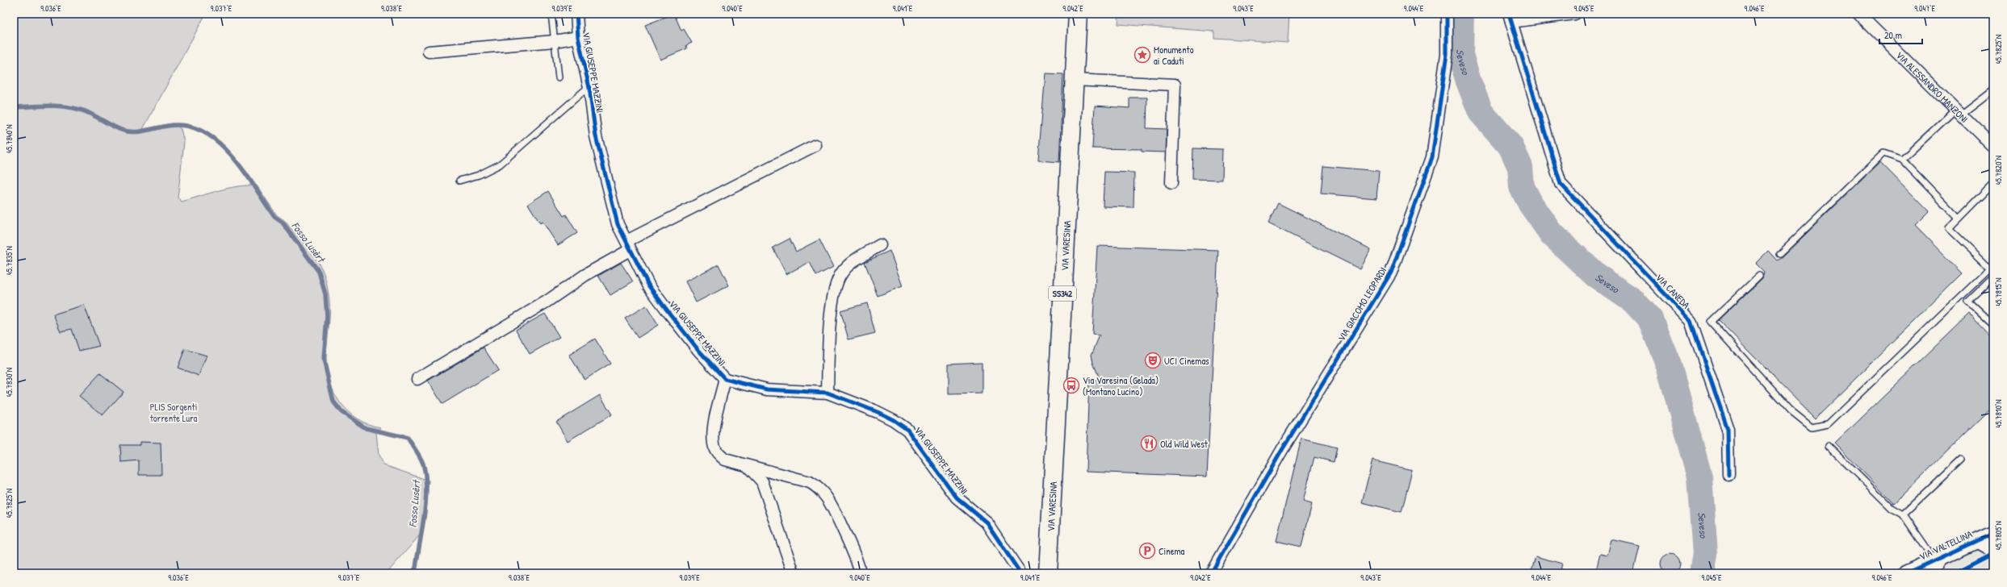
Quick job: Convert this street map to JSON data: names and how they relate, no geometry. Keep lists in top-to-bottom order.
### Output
{
  "streets": {
    "main road": ["VIA VARESINA", "SS342"],
    "street": [
      "VIA GIUSEPPE MAZZINI",
      "VIA ALESSANDRO MANZONI",
      "VIA CANEDA",
      "VIA GIACOMO LEOPARDI",
      "VIA VALTELLINA"
    ]
  },
  "water": ["Seveso", "Fosso Lusèrt"],
  "parks": ["PLIS Sorgenti torrente Lura"],
  "places": {
    "place": ["Monumento ai Caduti"],
    "theatre": ["UCI Cinemas"],
    "bus stop": ["Via Varesina (Gelada) (Montano Lucino)"],
    "restaurant": ["Old Wild West"],
    "parking": ["Cinema"]
  },
  "scale_bar": "20 m",
  "coordinates": [
    "9.036°E",
    "9.037°E",
    "9.038°E",
    "9.039°E",
    "9.040°E",
    "9.041°E",
    "9.042°E",
    "9.043°E",
    "9.044°E",
    "9.045°E",
    "9.046°E",
    "9.047°E",
    "45.7825°N",
    "45.7840°N",
    "45.7820°N",
    "45.7835°N",
    "45.7815°N",
    "45.7830°N",
    "45.7810°N",
    "45.7805°N"
  ]
}
